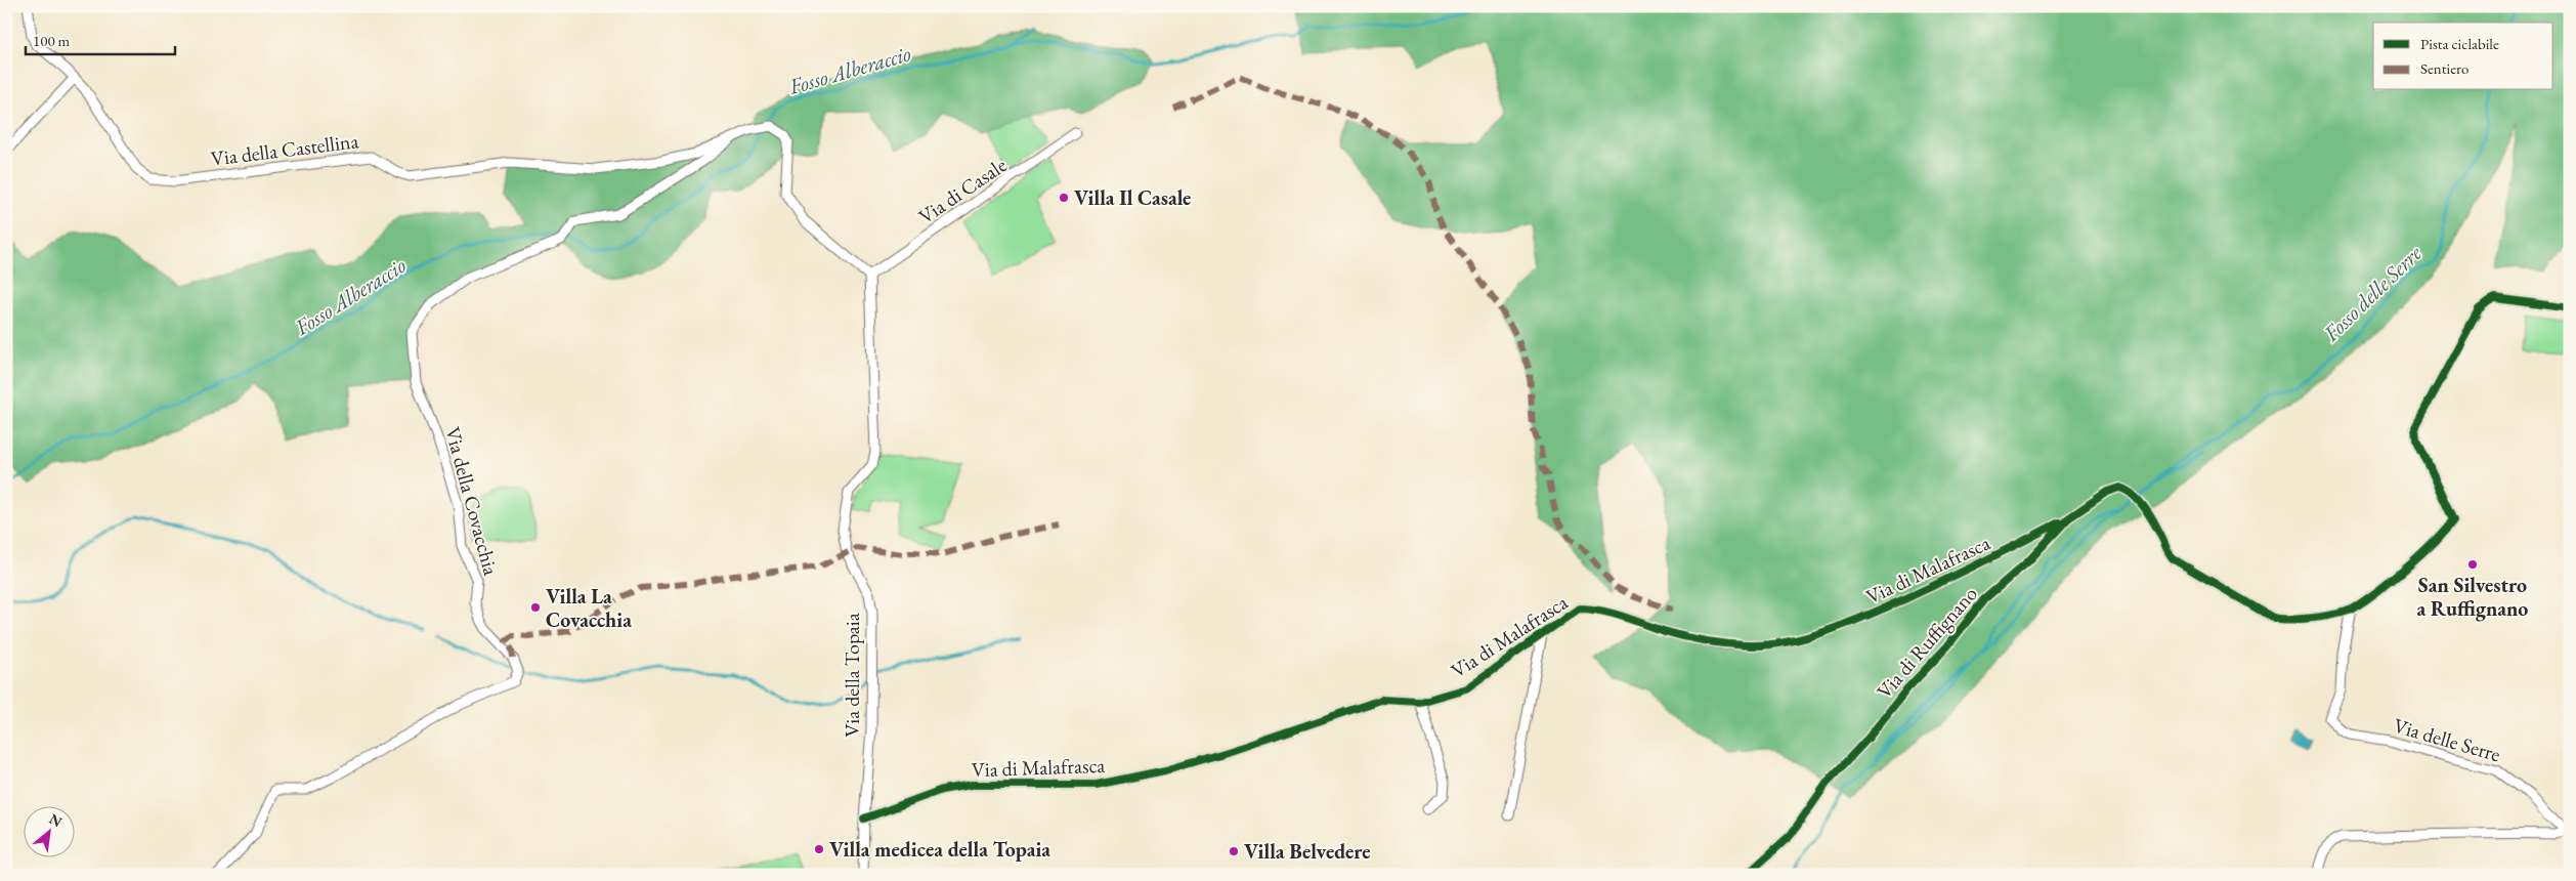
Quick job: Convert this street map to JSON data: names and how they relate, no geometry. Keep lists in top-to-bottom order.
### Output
{
  "streets": {
    "street": [
      "Via della Castellina",
      "Via di Casale",
      "Via della Covacchia",
      "Via di Malafrasca",
      "Via di Ruffignano",
      "Via della Topaia",
      "Via delle Serre"
    ]
  },
  "crossings": [
    ["Via della Castellina", "Via di Casale"],
    ["Via della Castellina", "Via della Covacchia"],
    ["Via della Castellina", "Via della Topaia"],
    ["Via di Casale", "Via della Topaia"],
    ["Via di Malafrasca", "Via di Ruffignano"],
    ["Via di Malafrasca", "Via della Topaia"],
    ["Via di Ruffignano", "Via delle Serre"]
  ],
  "water": ["Fosso Alberaccio", "Fosso delle Serre"],
  "places": [
    "Villa Il Casale",
    "San Silvestro a Ruffignano",
    "Villa La Covacchia",
    "Villa medicea della Topaia",
    "Villa Belvedere"
  ],
  "legend": ["Pista ciclabile", "Sentiero"],
  "scale_bar": "100 m",
  "north": "top right"
}
